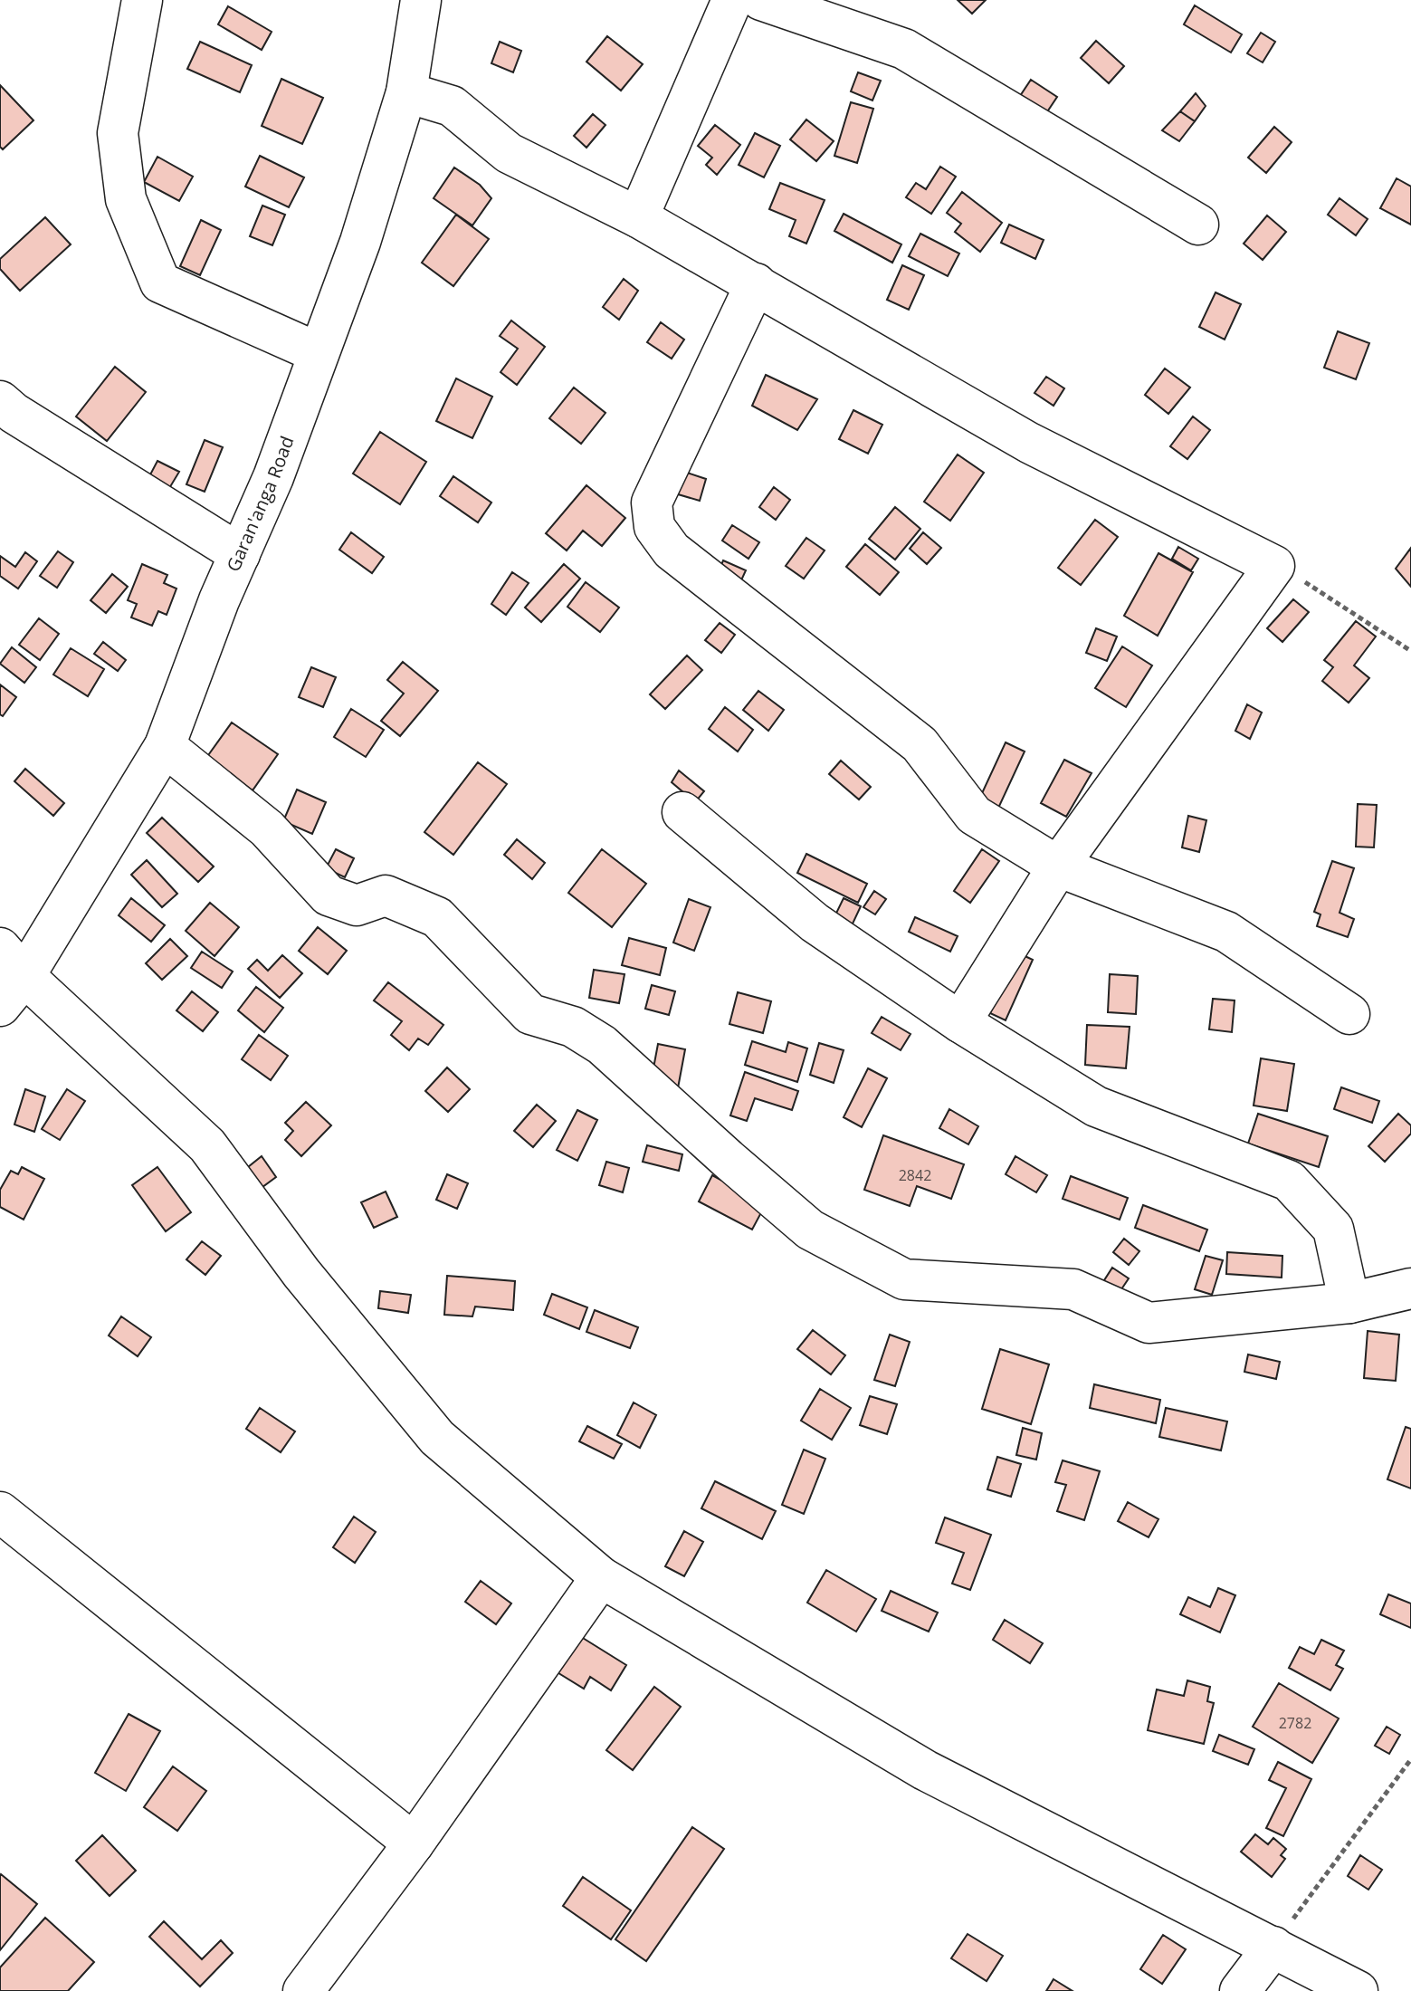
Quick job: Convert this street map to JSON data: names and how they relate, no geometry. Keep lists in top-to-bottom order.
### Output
{
  "streets": {
    "street": ["Garan'anga Road"]
  },
  "house_numbers": ["2842", "2782"]
}
